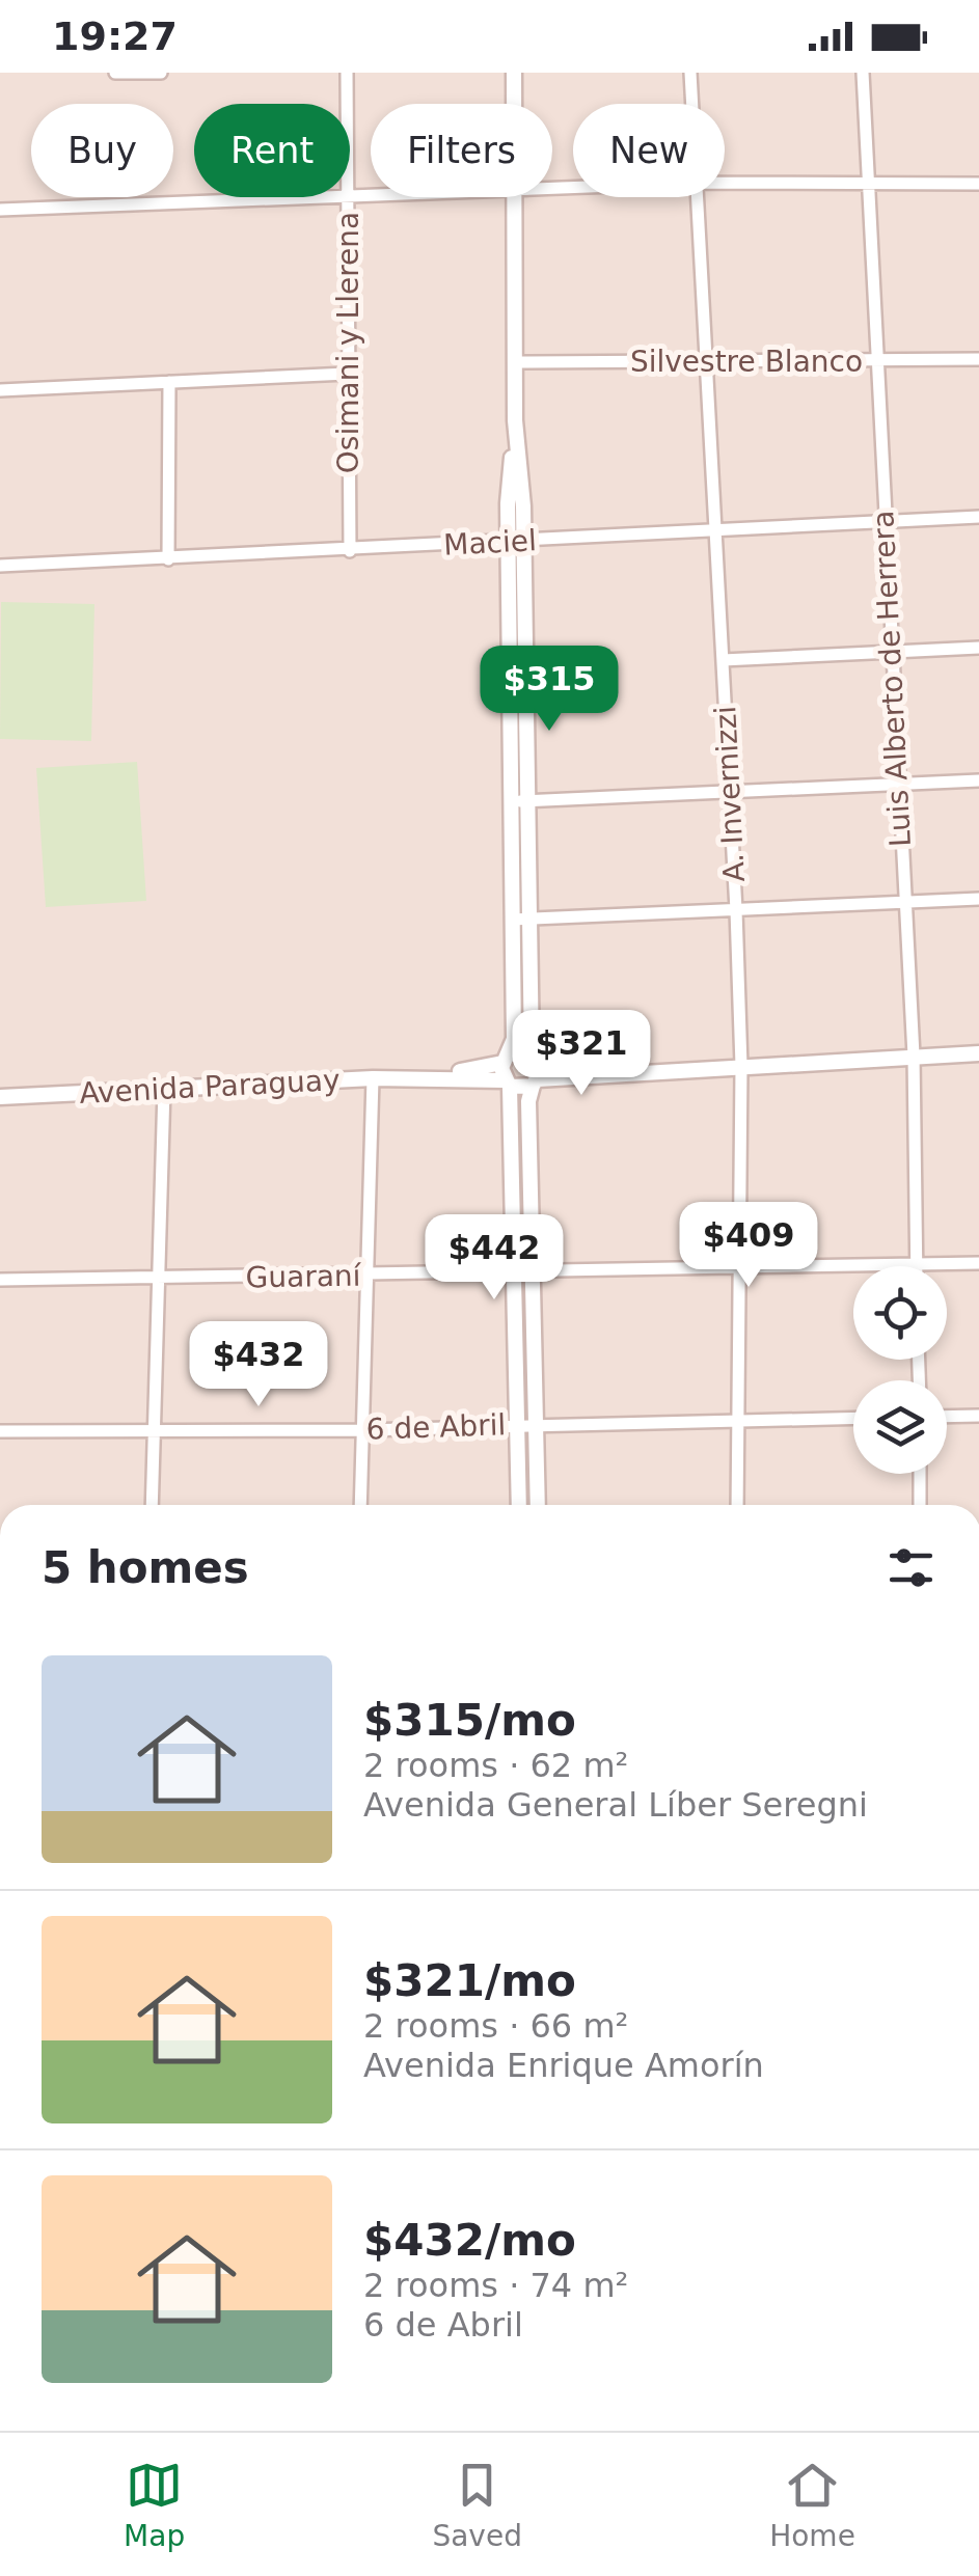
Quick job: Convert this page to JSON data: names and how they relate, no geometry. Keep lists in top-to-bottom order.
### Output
{
  "streets": {
    "street": [
      "Osimani y Llerena",
      "Silvestre Blanco",
      "Maciel",
      "Luis Alberto de Herrera",
      "A. Invernizzi",
      "Avenida Paraguay",
      "Guaraní",
      "6 de Abril"
    ]
  },
  "crossings": [
    ["Osimani y Llerena", "Maciel"],
    ["Silvestre Blanco", "Luis Alberto de Herrera"],
    ["Silvestre Blanco", "A. Invernizzi"],
    ["Maciel", "Luis Alberto de Herrera"],
    ["Maciel", "A. Invernizzi"],
    ["Luis Alberto de Herrera", "Guaraní"],
    ["A. Invernizzi", "Guaraní"],
    ["A. Invernizzi", "6 de Abril"]
  ],
  "page": {
    "status": "19:27",
    "chip": [
      "Buy",
      "Rent",
      "Filters",
      "New"
    ],
    "price": [
      "$315",
      "$321",
      "$409",
      "$442",
      "$432"
    ],
    "heading": "5 homes",
    "list": [
      {
        "name": "$315/mo",
        "note": "2 rooms · 62 m² · Avenida General Líber Seregni"
      },
      {
        "name": "$321/mo",
        "note": "2 rooms · 66 m² · Avenida Enrique Amorín"
      },
      {
        "name": "$432/mo",
        "note": "2 rooms · 74 m² · 6 de Abril"
      }
    ],
    "tabs": ["Map", "Saved", "Home"]
  }
}
